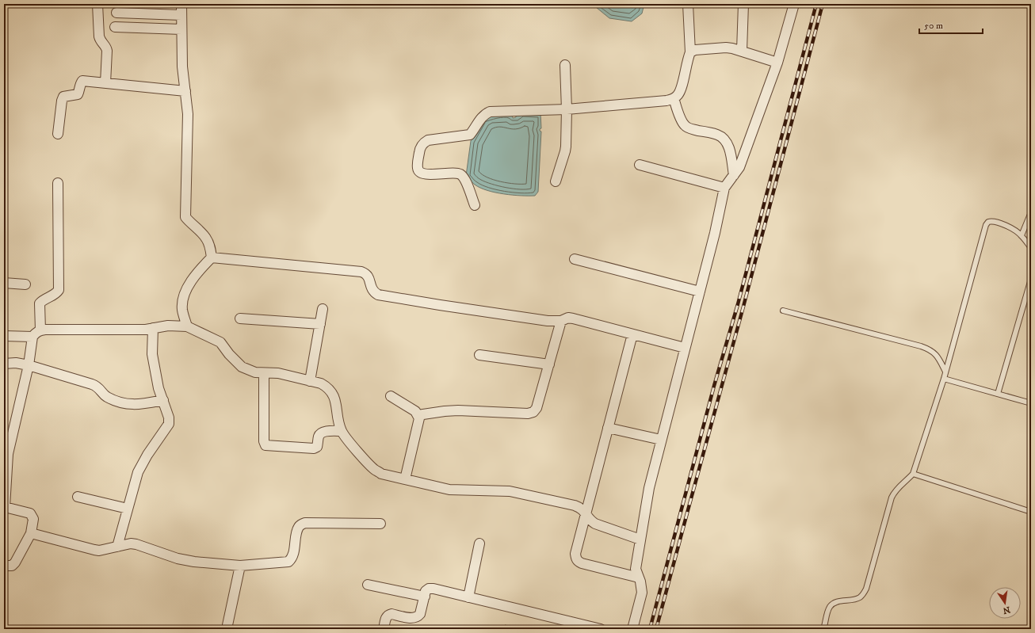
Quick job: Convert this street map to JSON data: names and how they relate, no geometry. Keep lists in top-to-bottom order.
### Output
{
  "scale_bar": "50 m",
  "north": "bottom"
}
